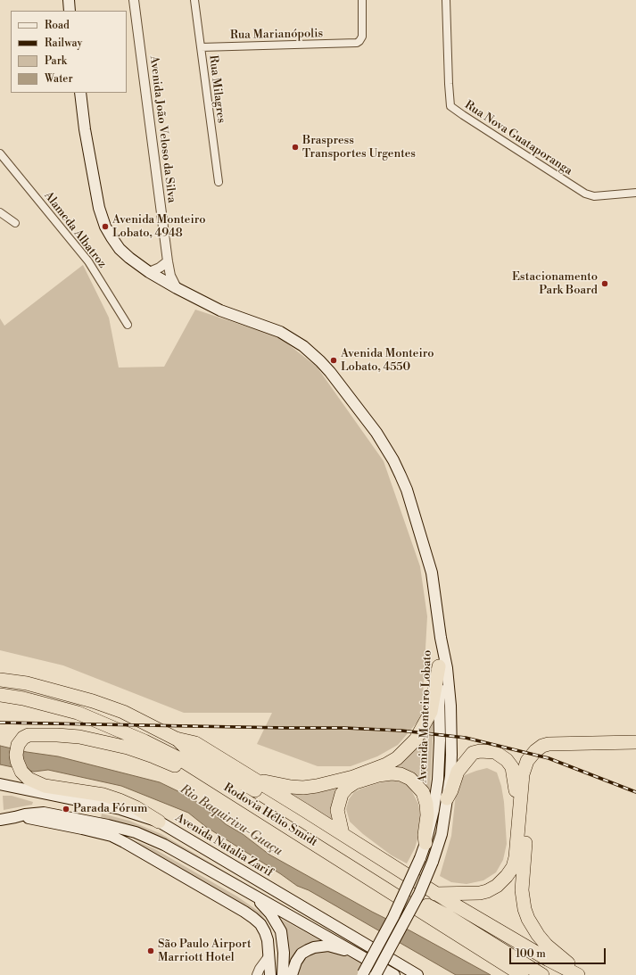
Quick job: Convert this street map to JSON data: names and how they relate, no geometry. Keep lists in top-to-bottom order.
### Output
{
  "streets": {
    "highway": ["Rodovia Hélio Smidt"],
    "main road": ["Avenida Monteiro Lobato", "Avenida Natalia Zarif"],
    "street": [
      "Rua Marianópolis",
      "Rua Milagres",
      "Avenida João Veloso da Silva",
      "Rua Nova Guataporanga",
      "Alameda Albatroz"
    ]
  },
  "crossings": [
    ["Rua Marianópolis", "Rua Milagres"]
  ],
  "water": ["Rio Baquirivu-Guaçu"],
  "places": [
    "Braspress Transportes Urgentes",
    "Avenida Monteiro Lobato, 4948",
    "Estacionamento Park Board",
    "Avenida Monteiro Lobato, 4550",
    "Parada Fórum",
    "São Paulo Airport Marriott Hotel"
  ],
  "legend": [
    "Road",
    "Railway",
    "Park",
    "Water"
  ],
  "scale_bar": "100 m"
}
